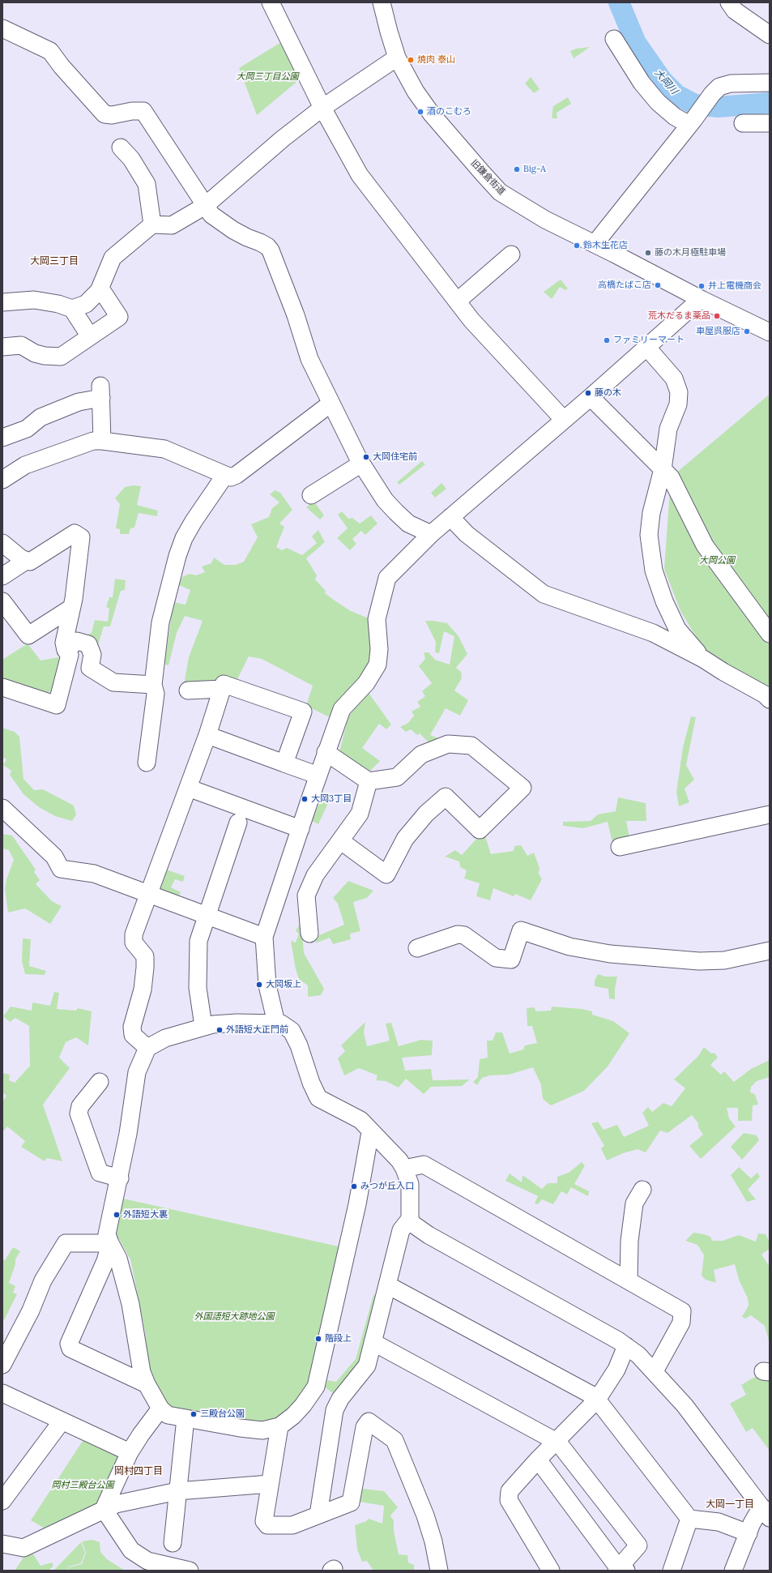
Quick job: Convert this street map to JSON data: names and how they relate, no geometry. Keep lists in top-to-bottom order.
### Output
{
  "streets": {
    "street": ["旧鎌倉街道"]
  },
  "districts": ["大岡三丁目", "岡村四丁目", "大岡一丁目"],
  "water": ["大岡川"],
  "parks": [
    "大岡三丁目公園",
    "大岡公園",
    "外国語短大跡地公園",
    "岡村三殿台公園"
  ],
  "places": [
    "焼肉 泰山",
    "酒のこむろ",
    "Big-A",
    "鈴木生花店",
    "藤の木月極駐車場",
    "高橋たばこ店",
    "井上電機商会",
    "荒木だるま薬品",
    "車屋呉服店",
    "ファミリーマート",
    "藤の木",
    "大岡住宅前",
    "大岡3丁目",
    "大岡坂上",
    "外語短大正門前",
    "みつが丘入口",
    "外語短大裏",
    "階段上",
    "三殿台公園"
  ]
}
